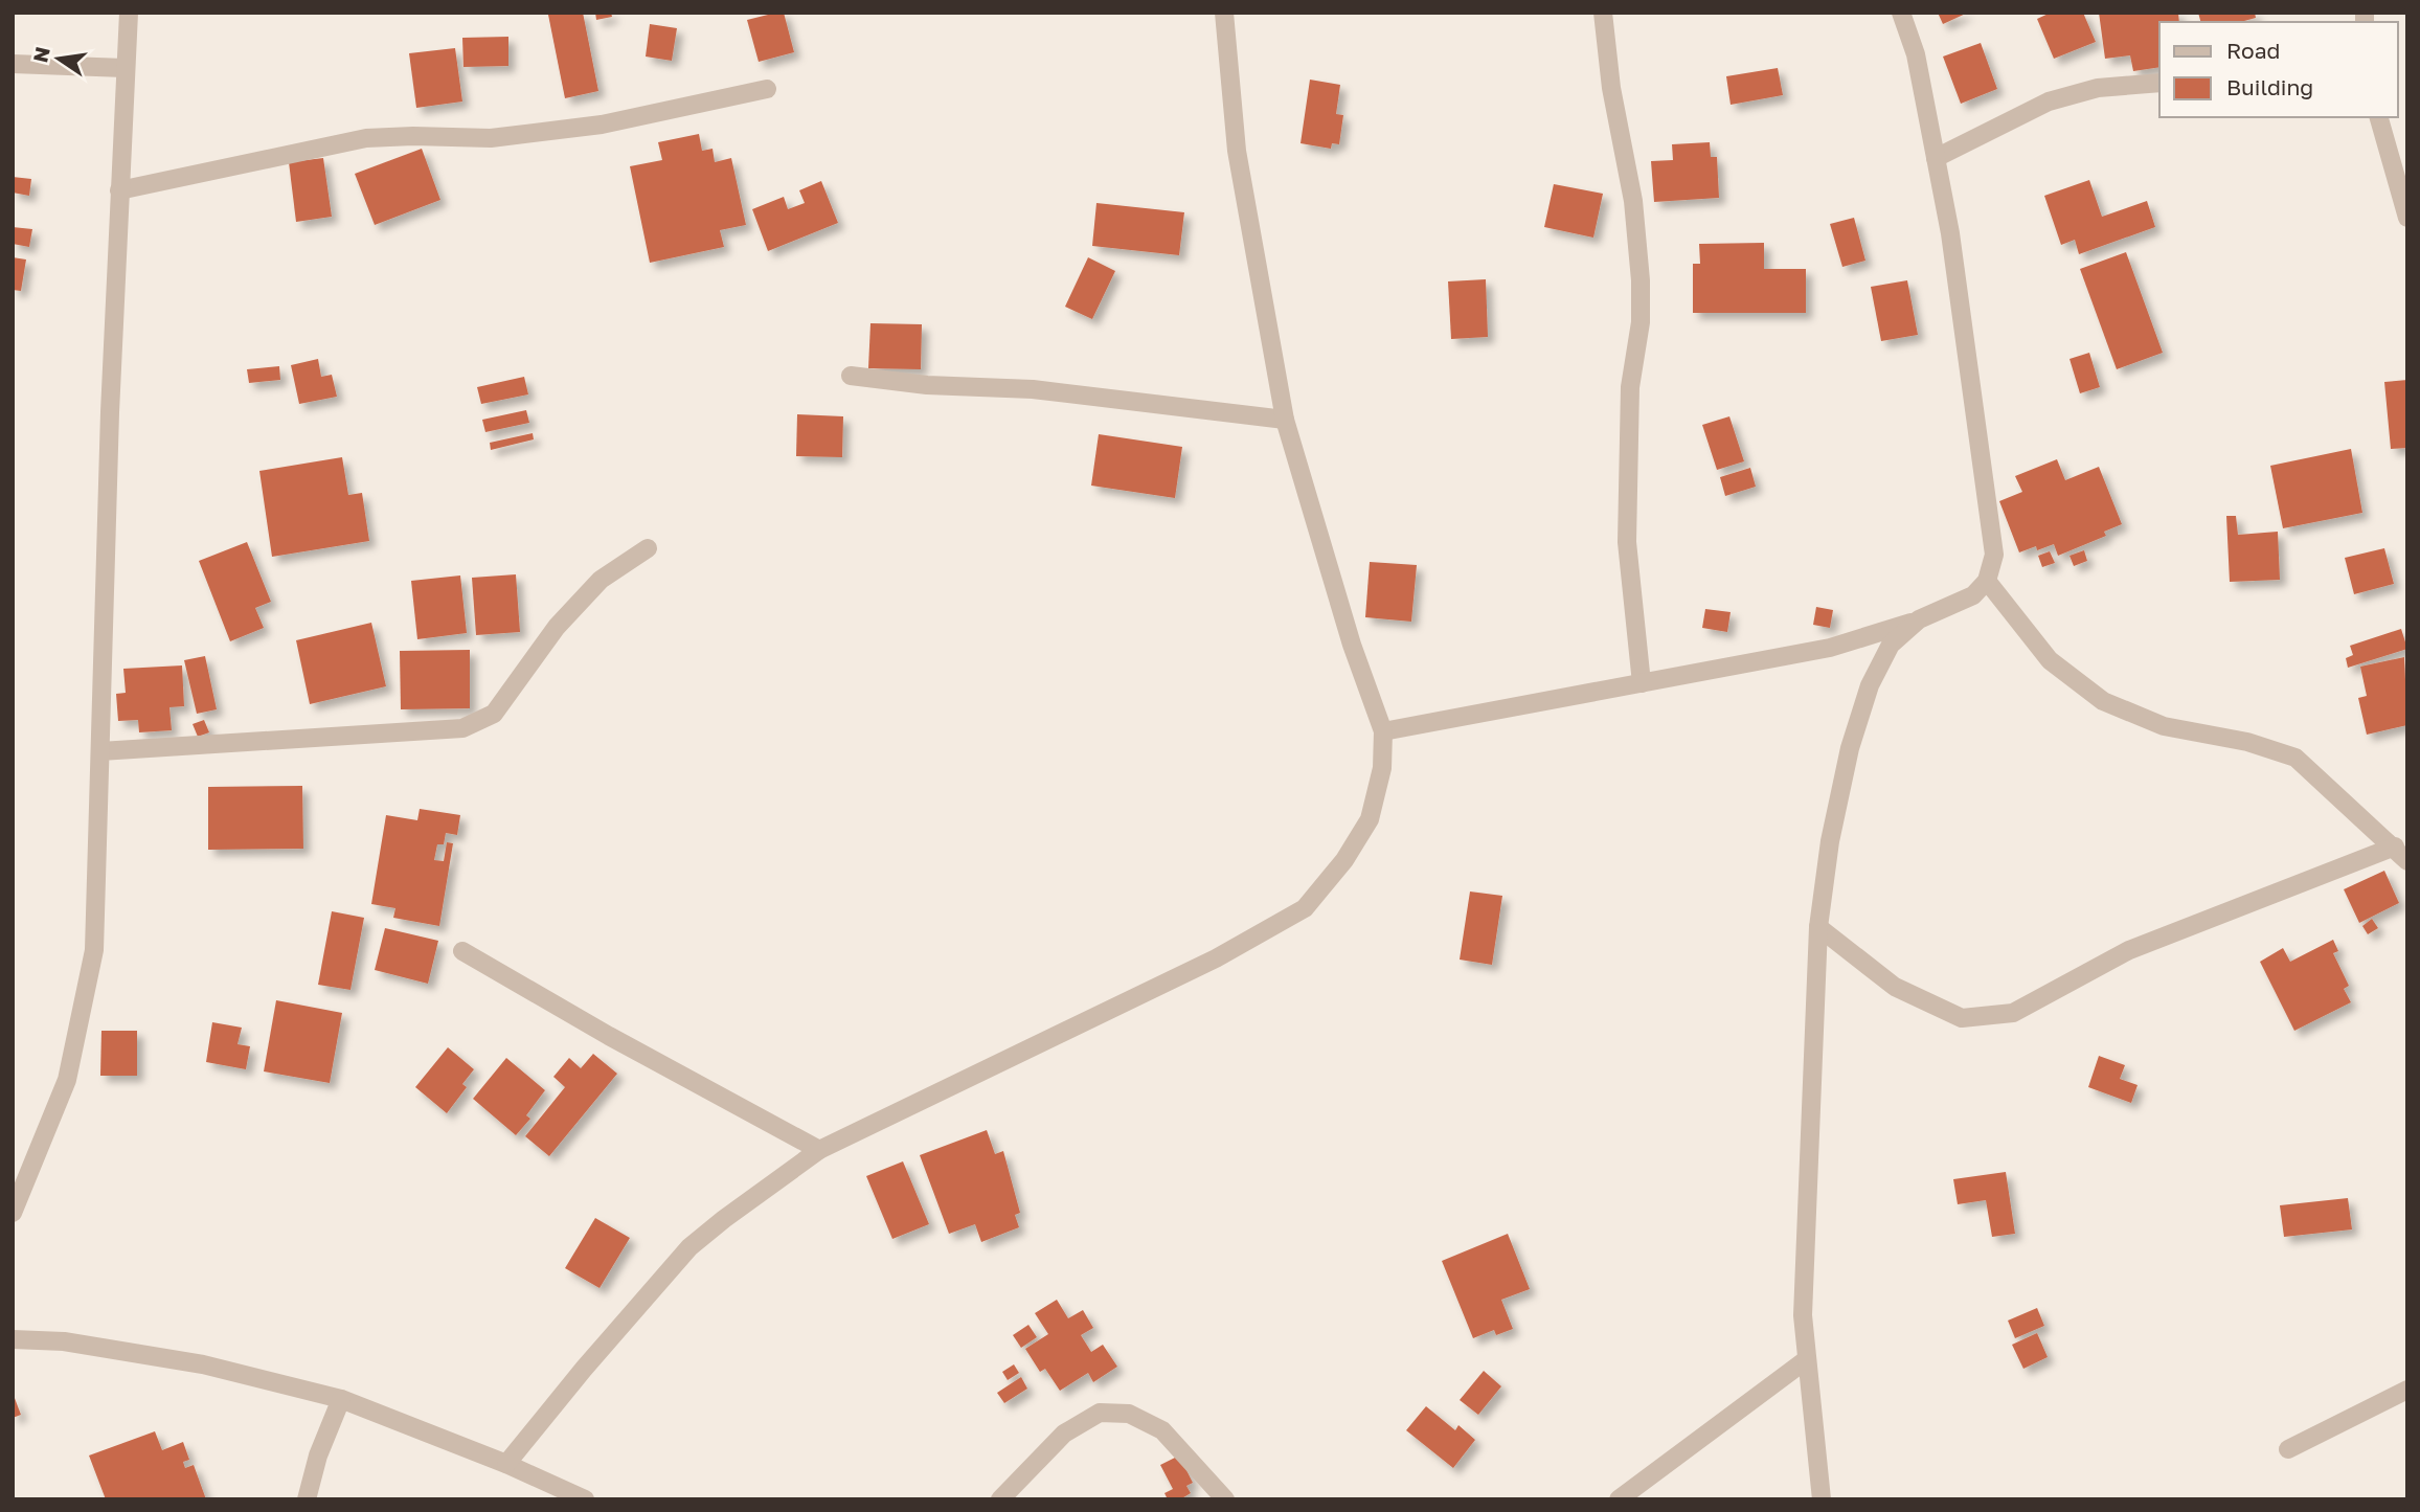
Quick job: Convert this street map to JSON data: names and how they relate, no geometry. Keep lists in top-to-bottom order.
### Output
{
  "legend": ["Road", "Building"],
  "north": "left"
}
